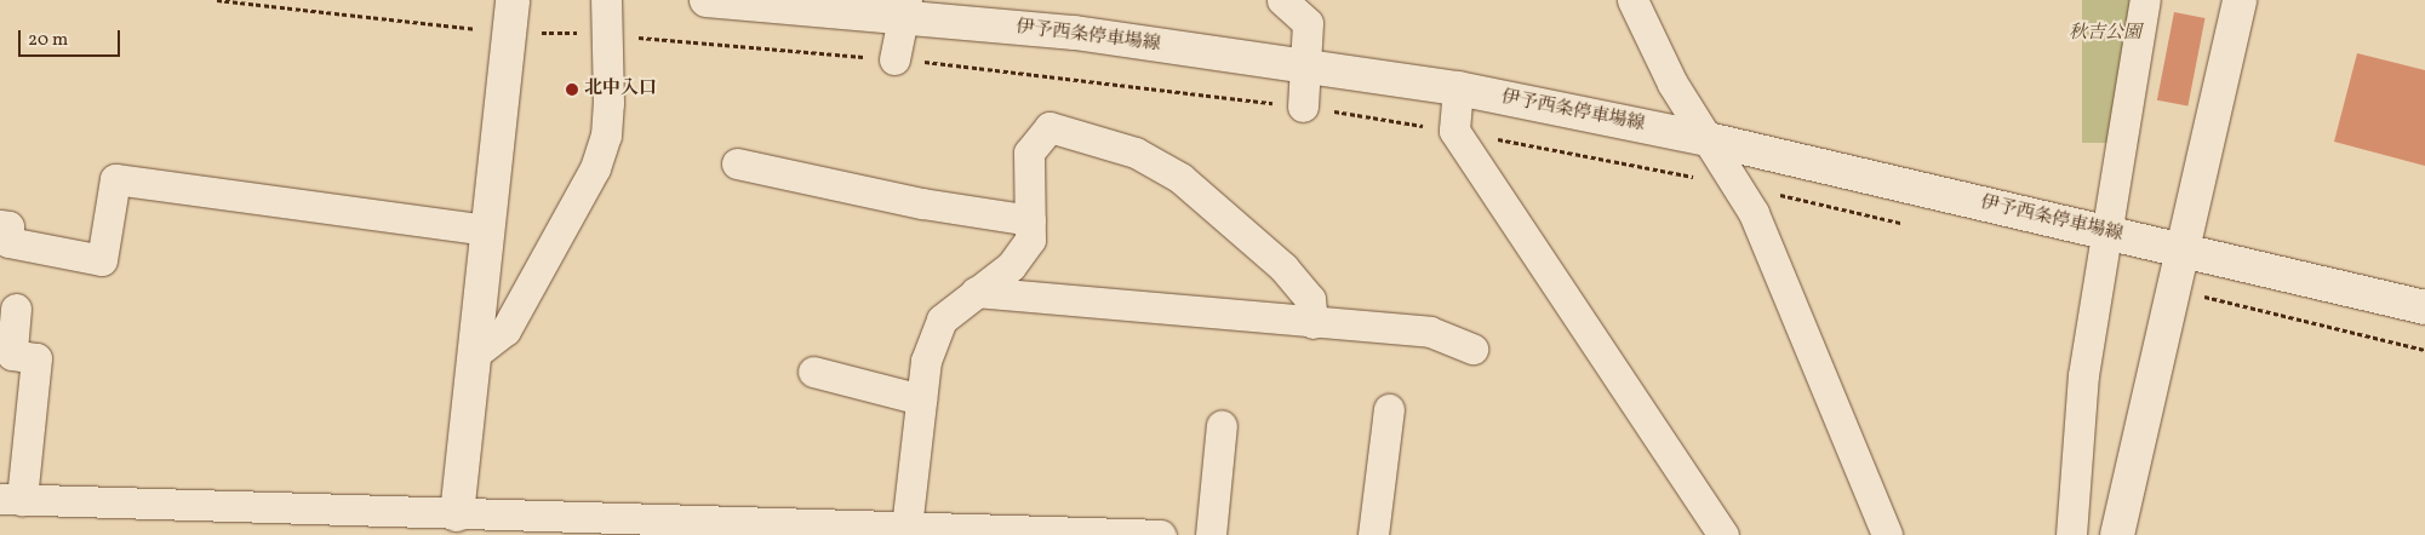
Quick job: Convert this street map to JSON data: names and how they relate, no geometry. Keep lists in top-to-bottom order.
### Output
{
  "streets": {
    "main road": ["伊予西条停車場線"]
  },
  "parks": ["秋吉公園"],
  "places": ["北中入口"],
  "scale_bar": "20 m"
}
